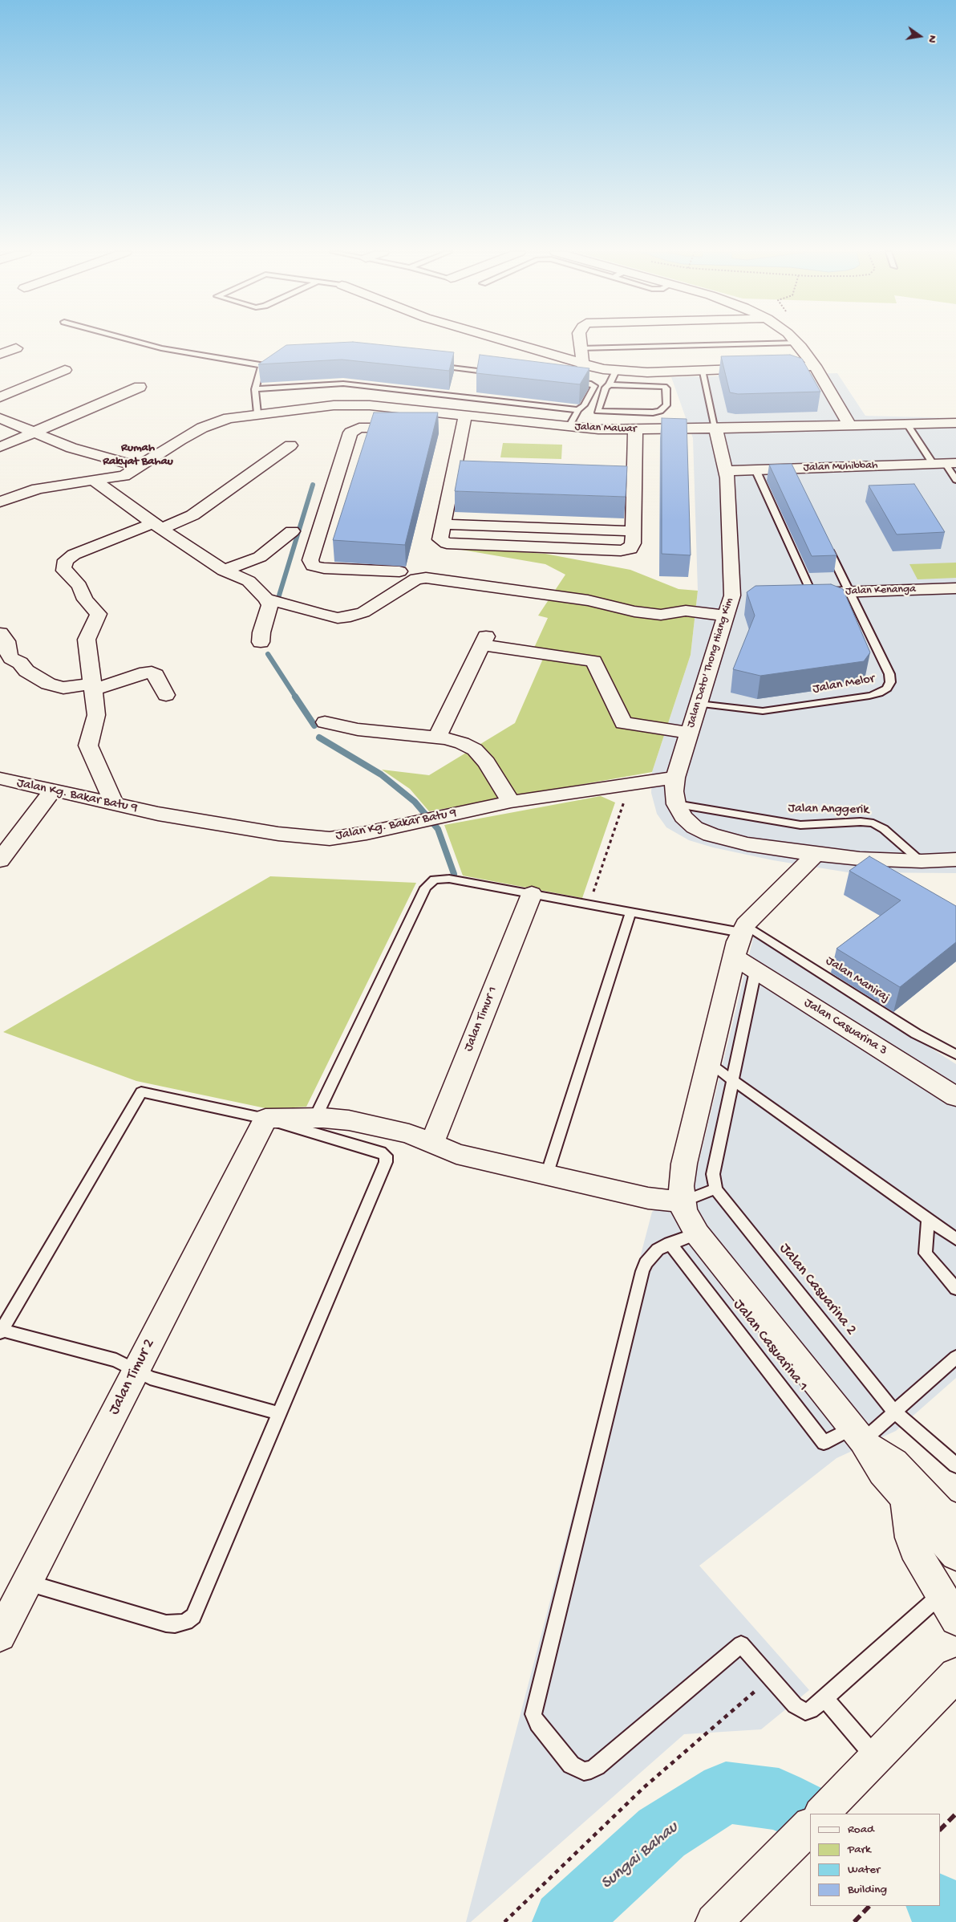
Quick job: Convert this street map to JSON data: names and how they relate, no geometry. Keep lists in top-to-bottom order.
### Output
{
  "streets": {
    "street": [
      "Jalan Mawar",
      "Jalan Muhibbah",
      "Jalan Kenanga",
      "Jalan Dato' Thong Hiang Kim",
      "Jalan Kg. Bakar Batu 9",
      "Jalan Timur 1",
      "Jalan Casuarina 3",
      "Jalan Timur 2"
    ],
    "lane": [
      "Jalan Melor",
      "Jalan Anggerik",
      "Jalan Maniraj",
      "Jalan Casuarina 2",
      "Jalan Casuarina 1"
    ]
  },
  "crossings": [
    ["Jalan Mawar", "Jalan Dato' Thong Hiang Kim"],
    ["Jalan Muhibbah", "Jalan Dato' Thong Hiang Kim"],
    ["Jalan Kenanga", "Jalan Melor"],
    ["Jalan Dato' Thong Hiang Kim", "Jalan Melor"],
    ["Jalan Dato' Thong Hiang Kim", "Jalan Kg. Bakar Batu 9"],
    ["Jalan Dato' Thong Hiang Kim", "Jalan Anggerik"]
  ],
  "districts": ["Rumah Rakyat Bahau"],
  "water": ["Sungai Bahau"],
  "legend": [
    "Road",
    "Park",
    "Water",
    "Building"
  ],
  "north": "right"
}
